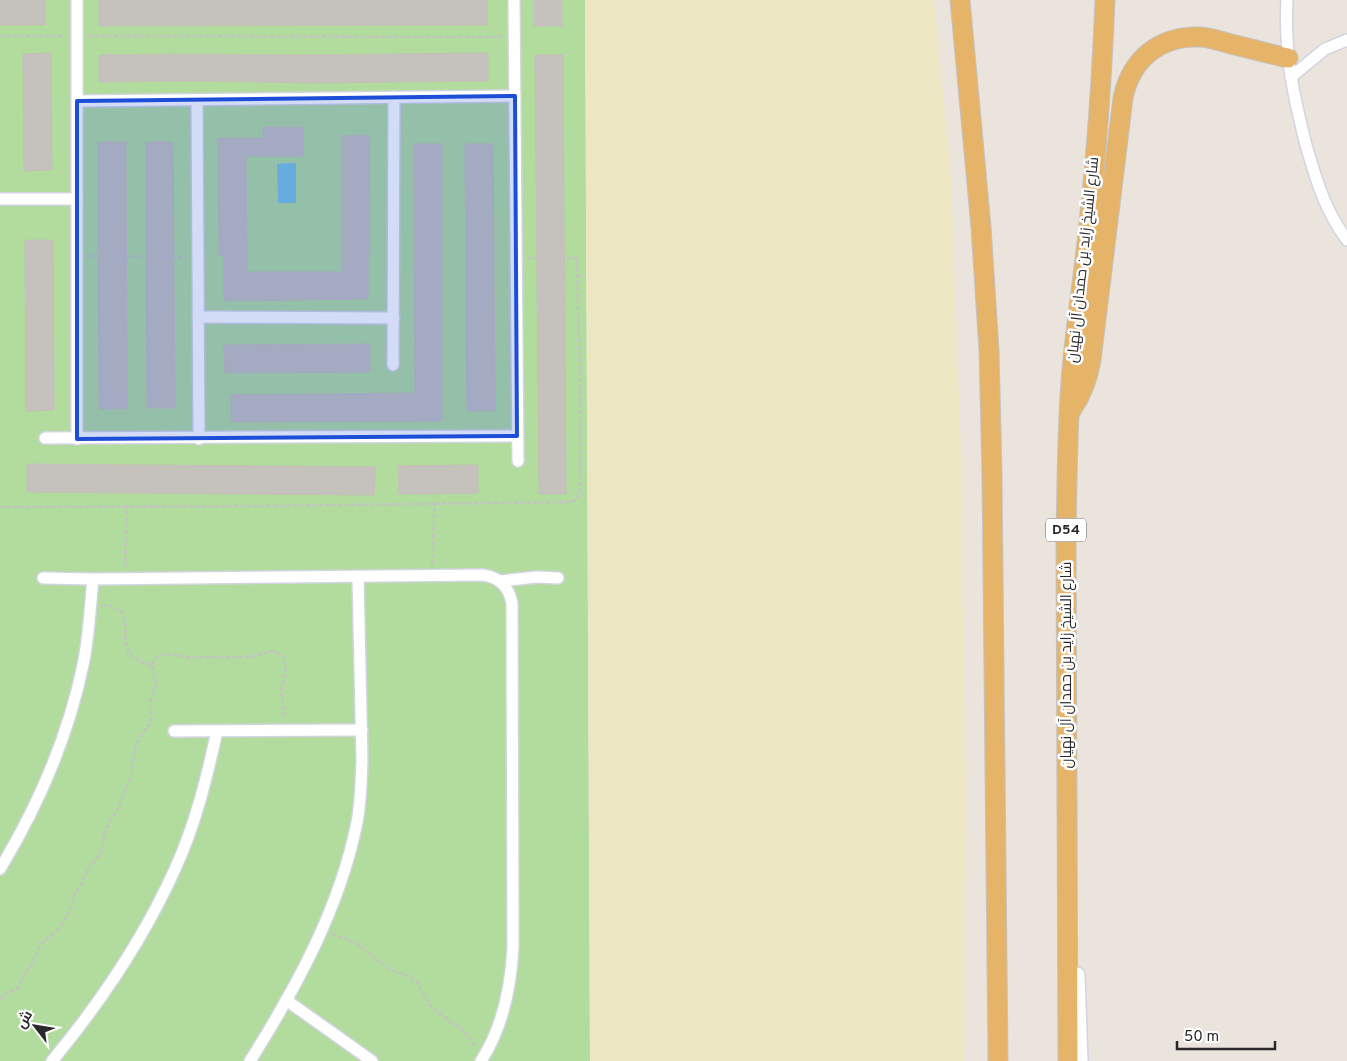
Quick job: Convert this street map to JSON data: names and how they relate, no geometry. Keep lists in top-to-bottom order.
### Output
{
  "streets": {
    "highway": ["شارع الشيخ زايد بن حمدان آل نهيان", "D54"]
  },
  "scale_bar": "50 m",
  "north": "top left"
}
